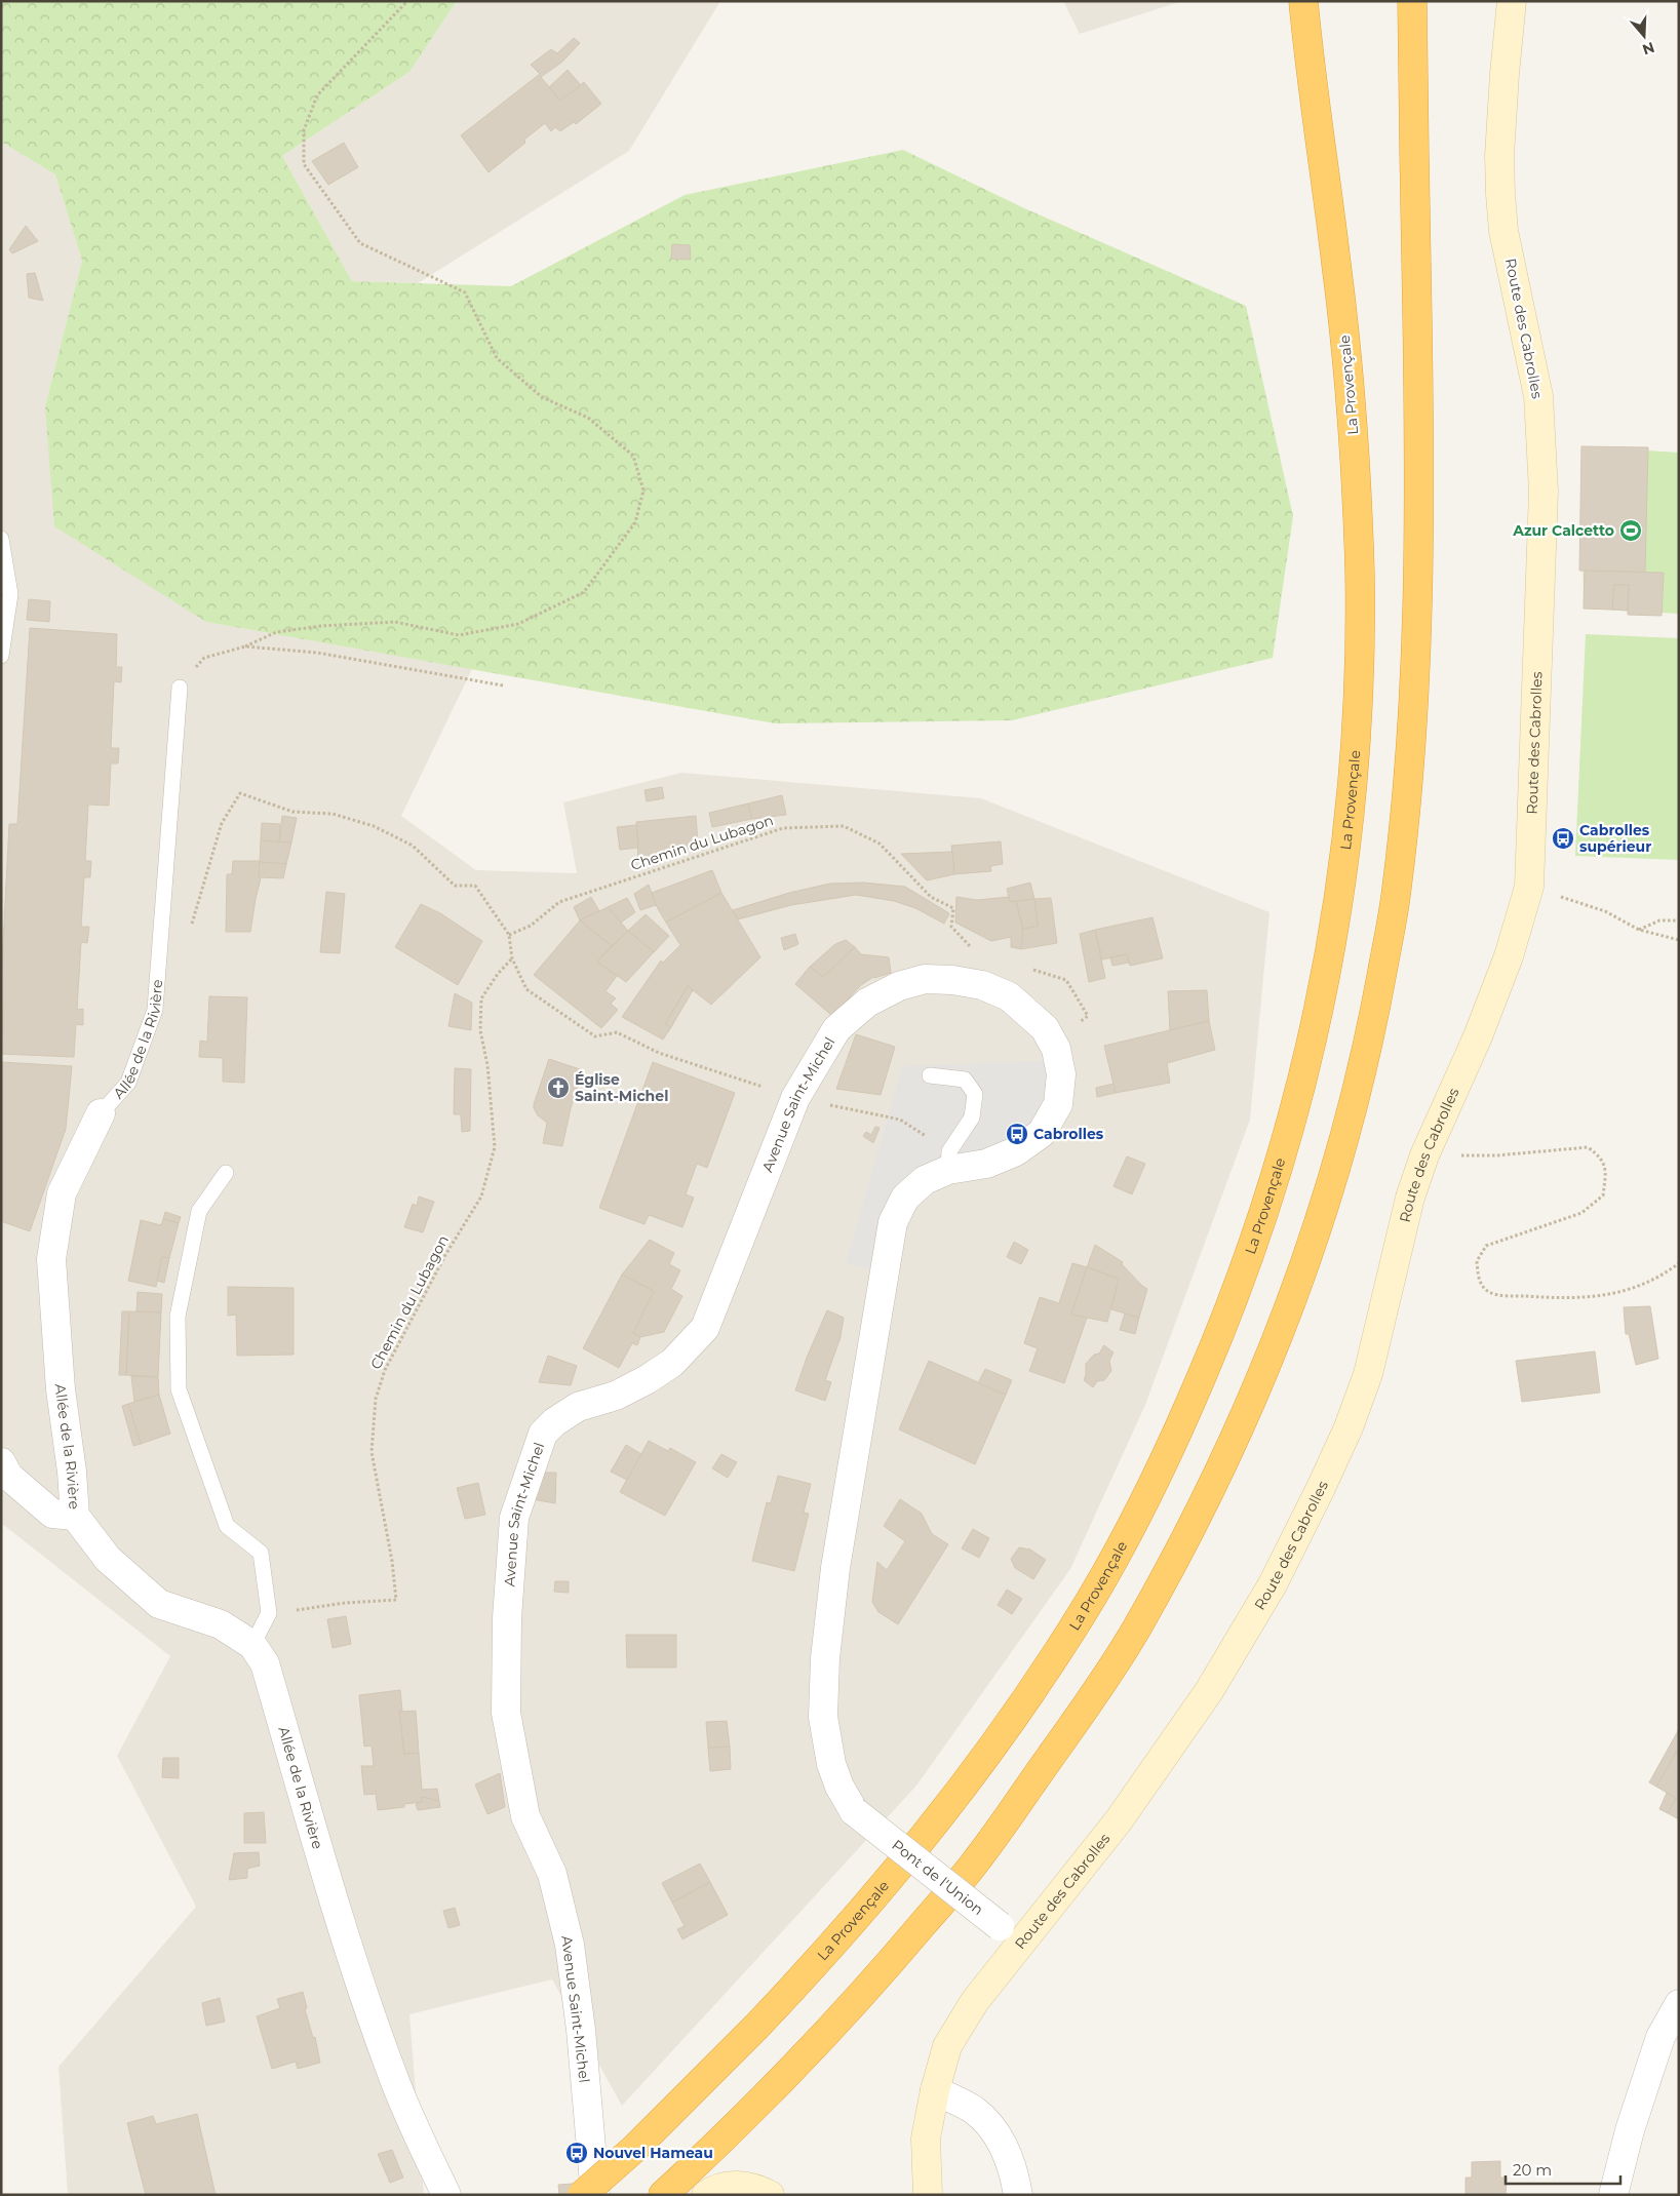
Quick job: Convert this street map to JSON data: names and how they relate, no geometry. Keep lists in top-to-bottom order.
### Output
{
  "streets": {
    "highway": ["La Provençale"],
    "street": [
      "Route des Cabrolles",
      "Allée de la Rivière",
      "Avenue Saint-Michel",
      "Pont de l'Union"
    ],
    "path": ["Chemin du Lubagon"]
  },
  "crossings": [
    ["Route des Cabrolles", "Pont de l'Union"],
    ["Avenue Saint-Michel", "Pont de l'Union"]
  ],
  "places": {
    "sports": ["Azur Calcetto"],
    "bus stop": ["Cabrolles supérieur", "Cabrolles", "Nouvel Hameau"],
    "church": ["Église Saint-Michel"]
  },
  "scale_bar": "20 m",
  "north": "bottom"
}
